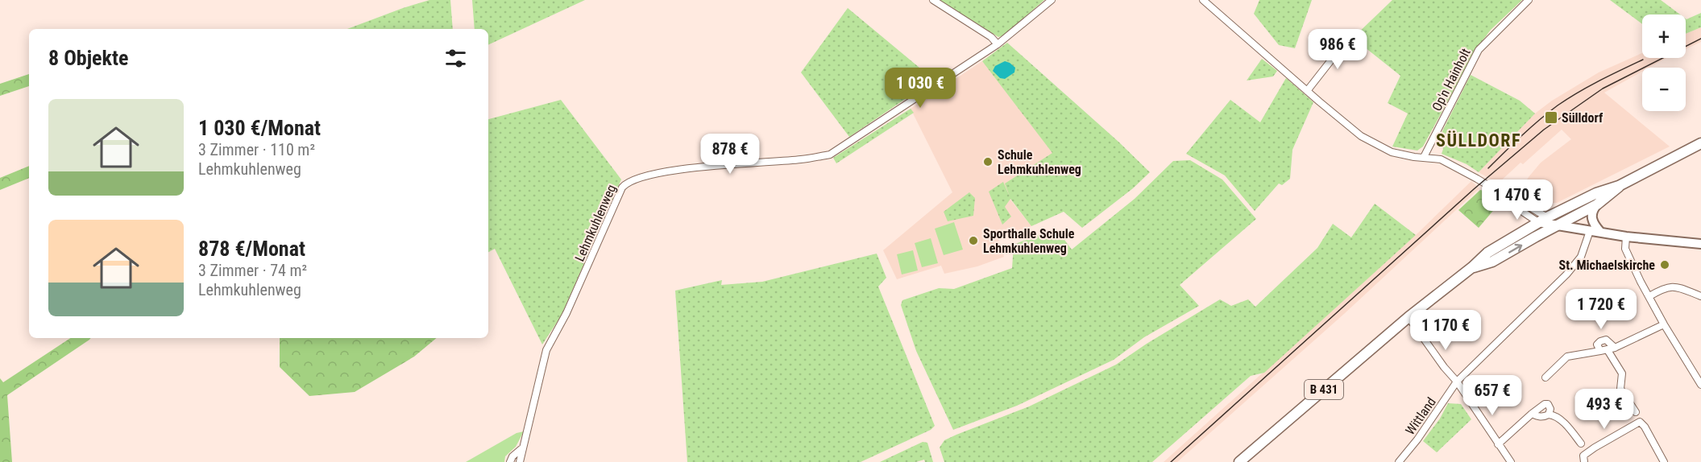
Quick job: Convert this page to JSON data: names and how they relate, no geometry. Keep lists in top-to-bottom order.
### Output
{
  "streets": {
    "main road": ["B 431"],
    "street": ["Op'n Hainholt", "Lehmkuhlenweg", "Wittland"]
  },
  "districts": ["SÜLLDORF"],
  "places": {
    "transit": ["Sülldorf"],
    "other": ["Schule Lehmkuhlenweg", "Sporthalle Schule Lehmkuhlenweg", "St. Michaelskirche"]
  },
  "page": {
    "map_buttons": ["+", "−"],
    "price": [
      "986 €",
      "1 030 €",
      "878 €",
      "1 470 €",
      "1 720 €",
      "1 170 €",
      "657 €",
      "493 €"
    ],
    "heading": "8 Objekte",
    "list": [
      {
        "name": "1 030 €/Monat",
        "note": "3 Zimmer · 110 m² · Lehmkuhlenweg"
      },
      {
        "name": "878 €/Monat",
        "note": "3 Zimmer · 74 m² · Lehmkuhlenweg"
      }
    ]
  }
}
